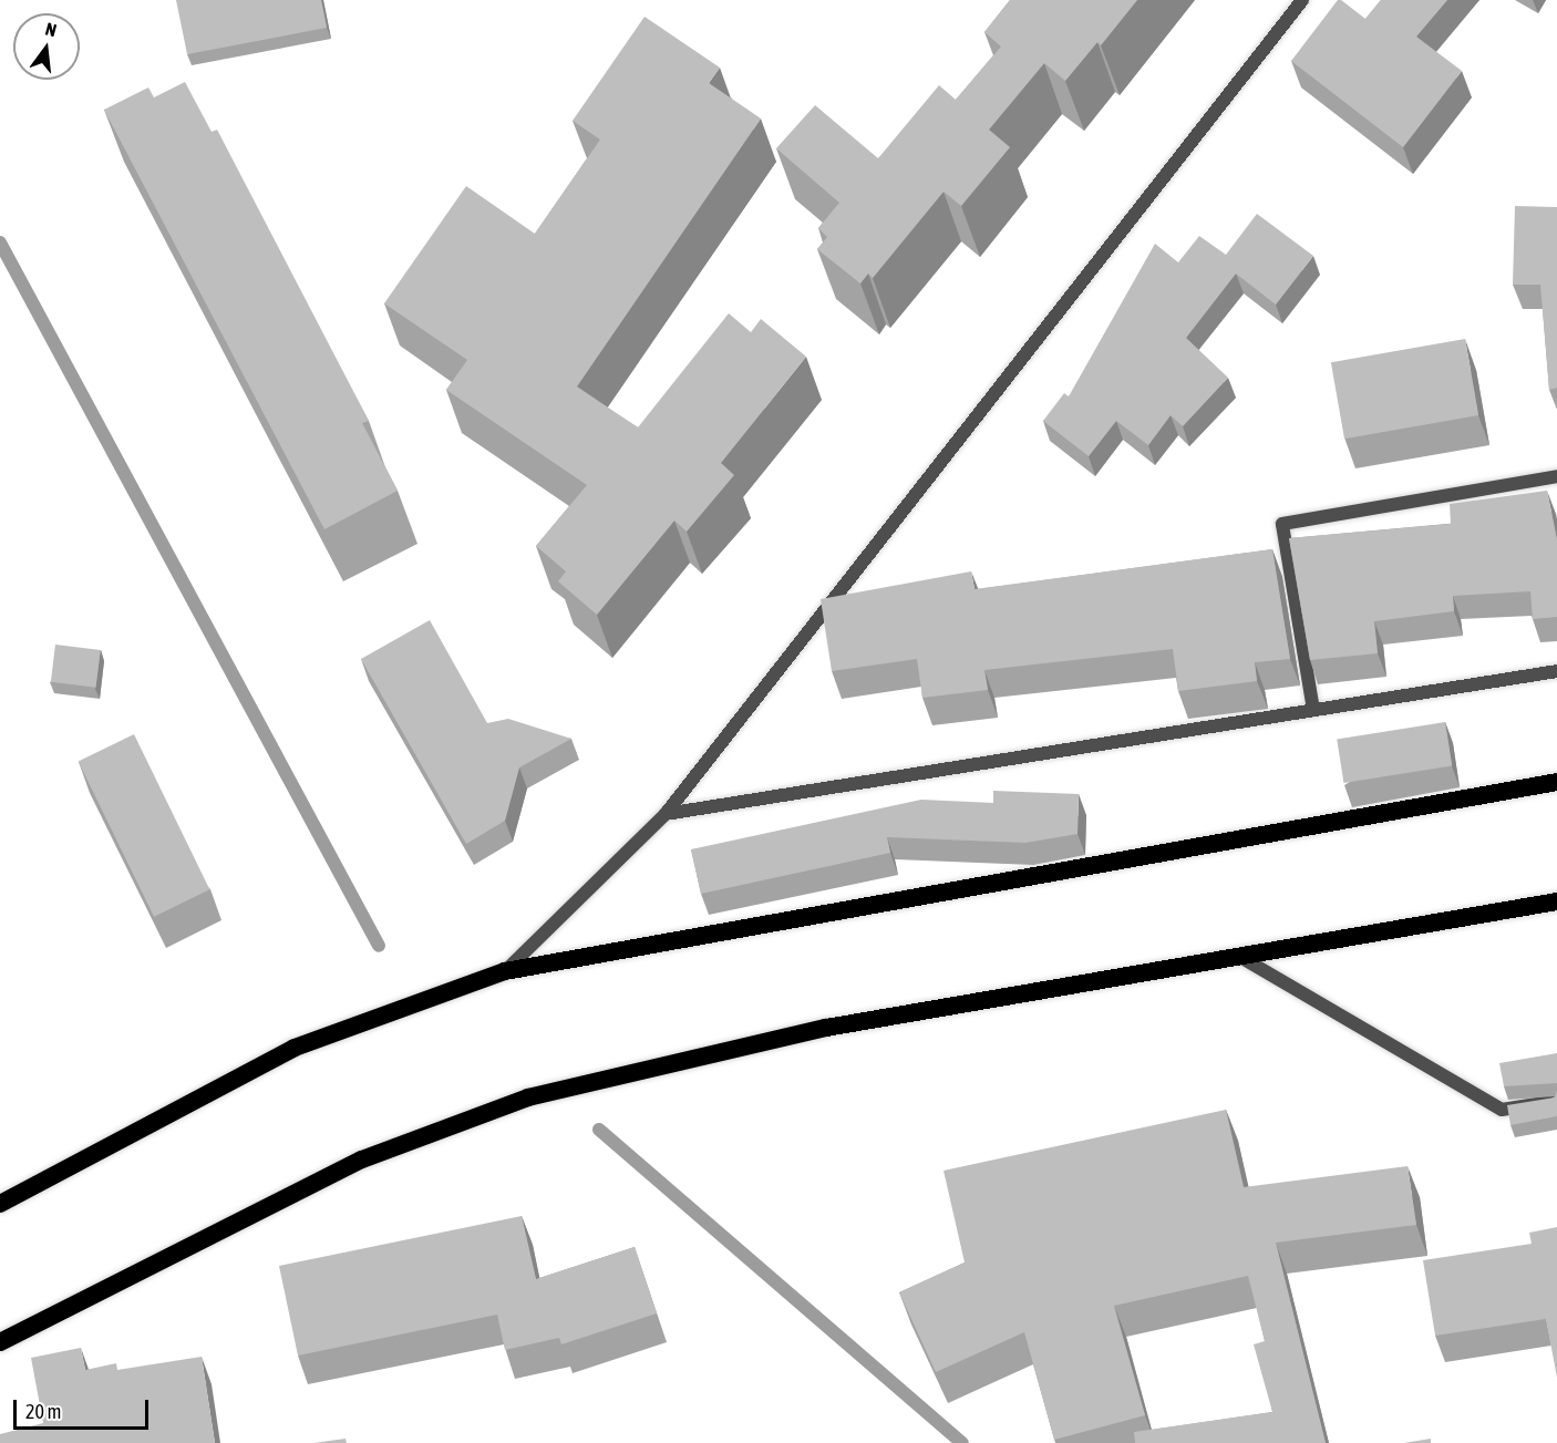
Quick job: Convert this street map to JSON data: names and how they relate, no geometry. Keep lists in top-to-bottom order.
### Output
{
  "scale_bar": "20 m",
  "north": "top"
}
